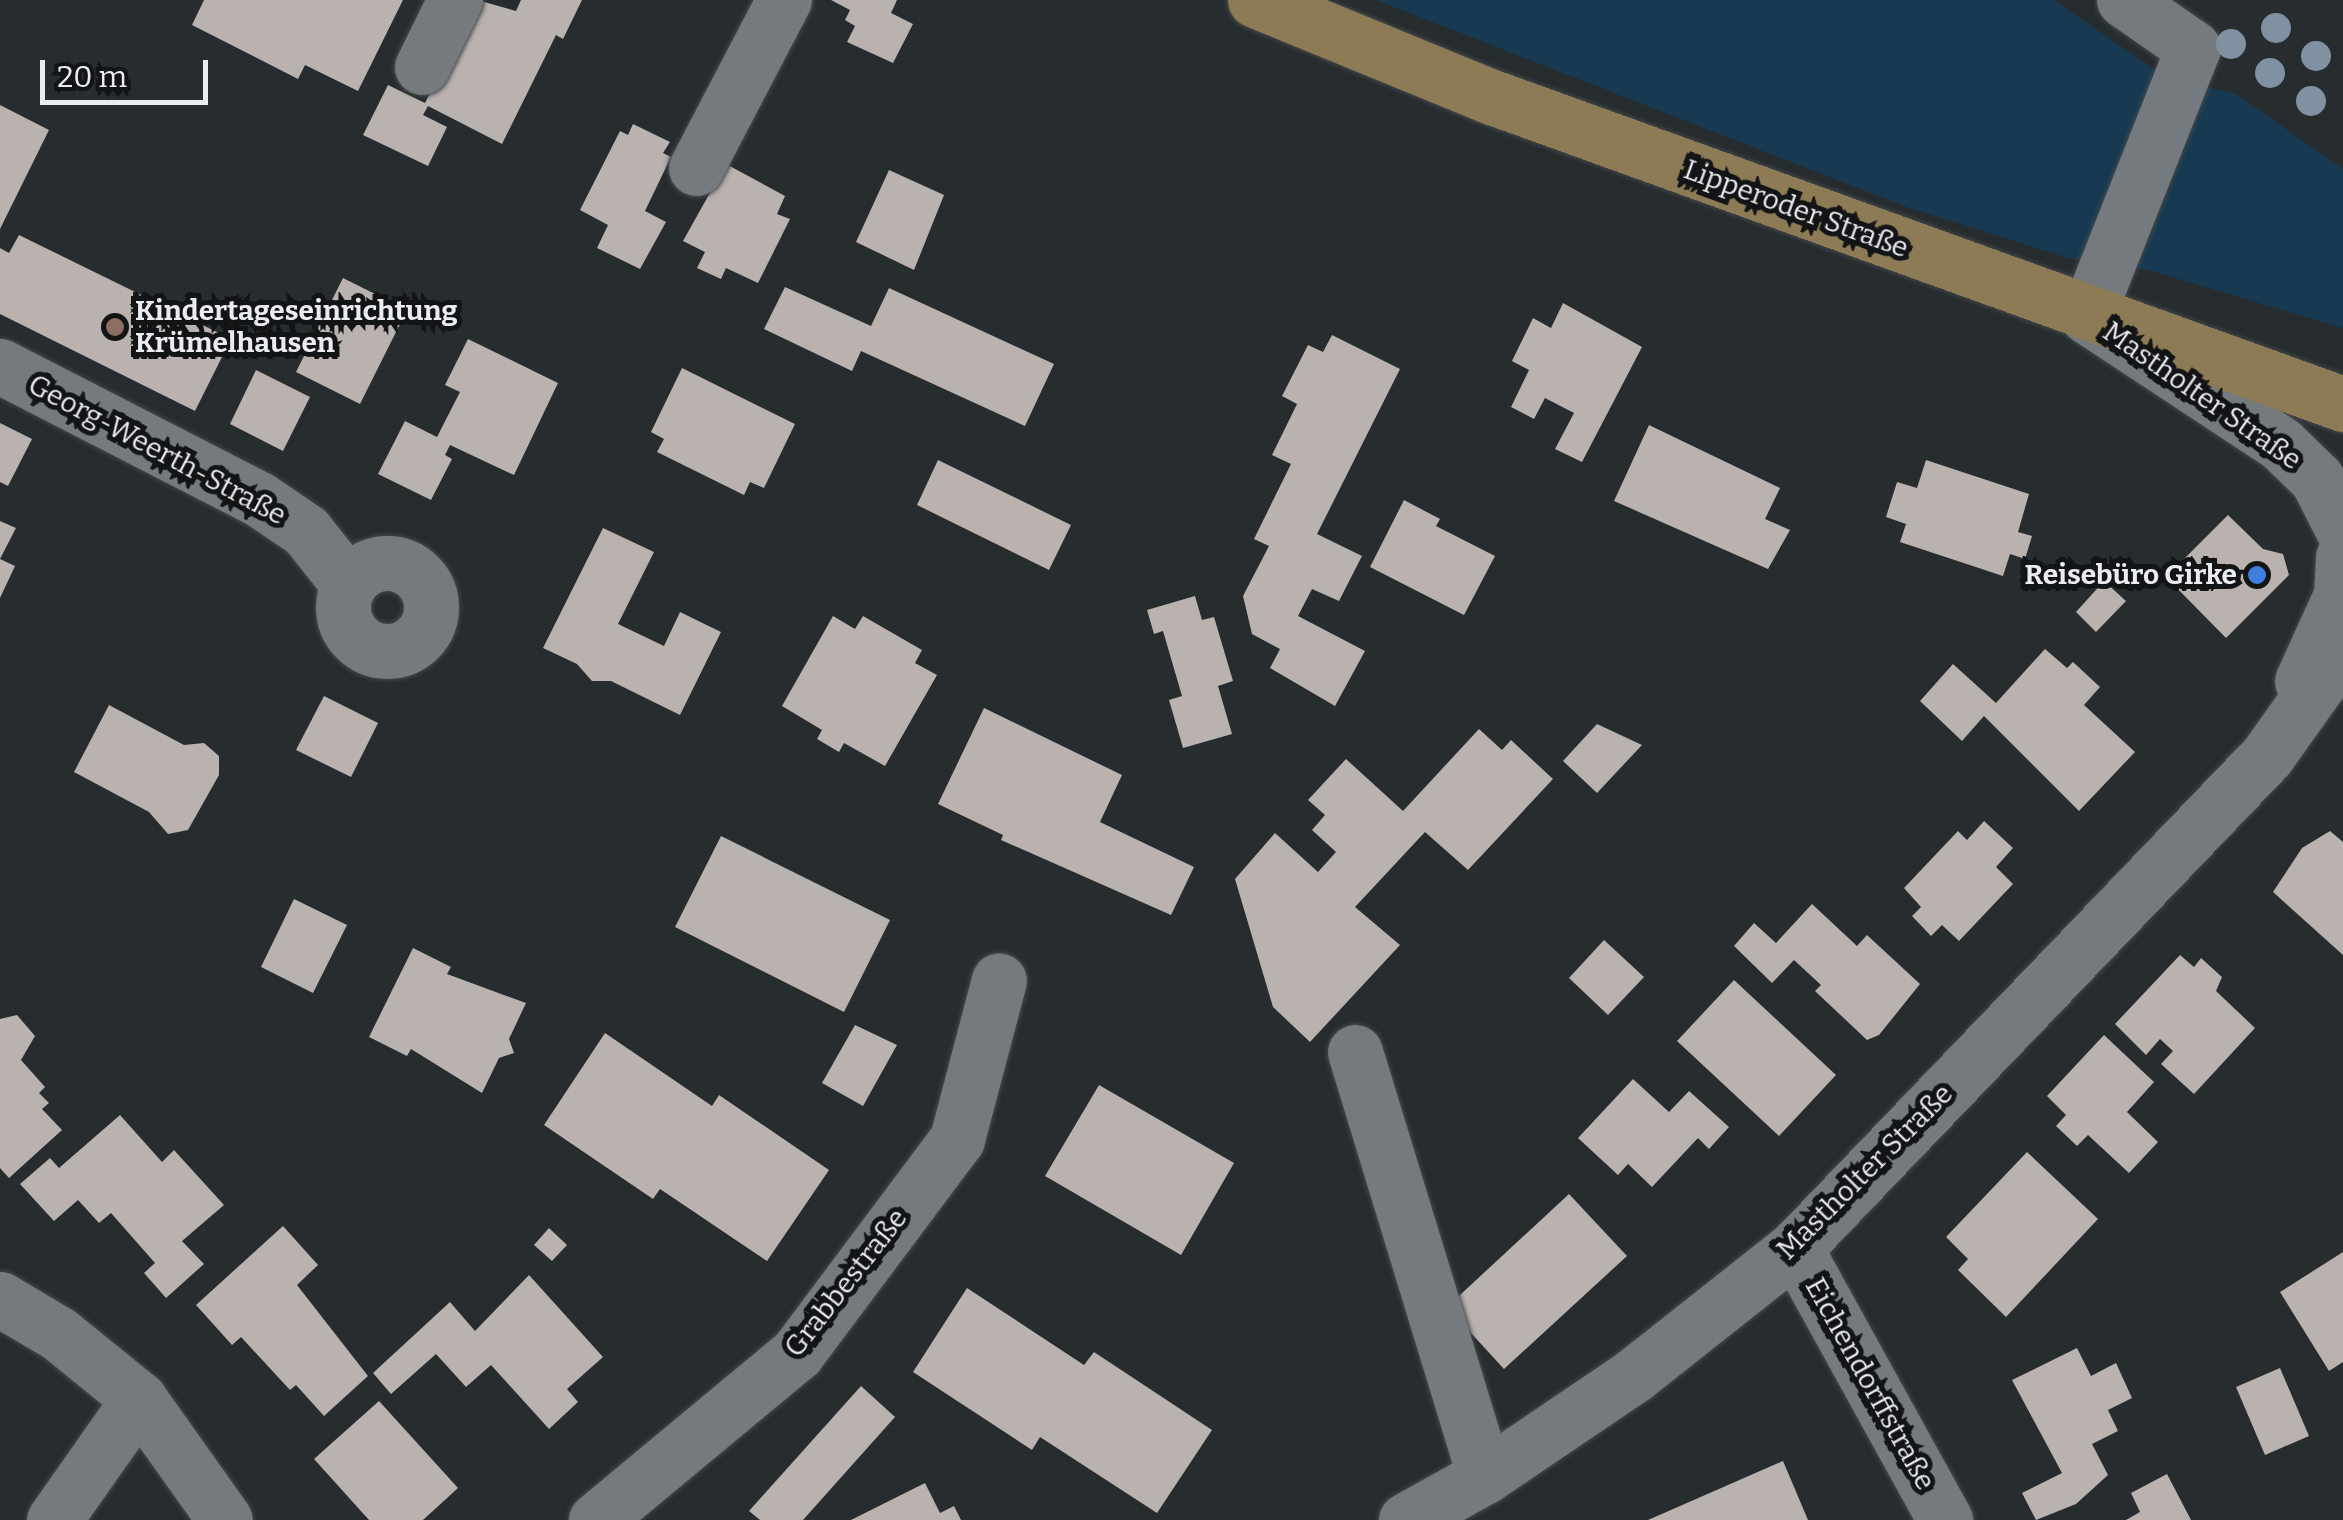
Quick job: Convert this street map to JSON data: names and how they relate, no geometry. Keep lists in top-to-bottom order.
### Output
{
  "streets": {
    "main road": ["Lipperoder Straße"],
    "street": [
      "Mastholter Straße",
      "Georg-Weerth-Straße",
      "Grabbestraße",
      "Eichendorffstraße"
    ]
  },
  "crossings": [
    ["Lipperoder Straße", "Mastholter Straße"],
    ["Mastholter Straße", "Eichendorffstraße"]
  ],
  "places": ["Kindertageseinrichtung Krümelhausen", "Reisebüro Girke"],
  "scale_bar": "20 m"
}
